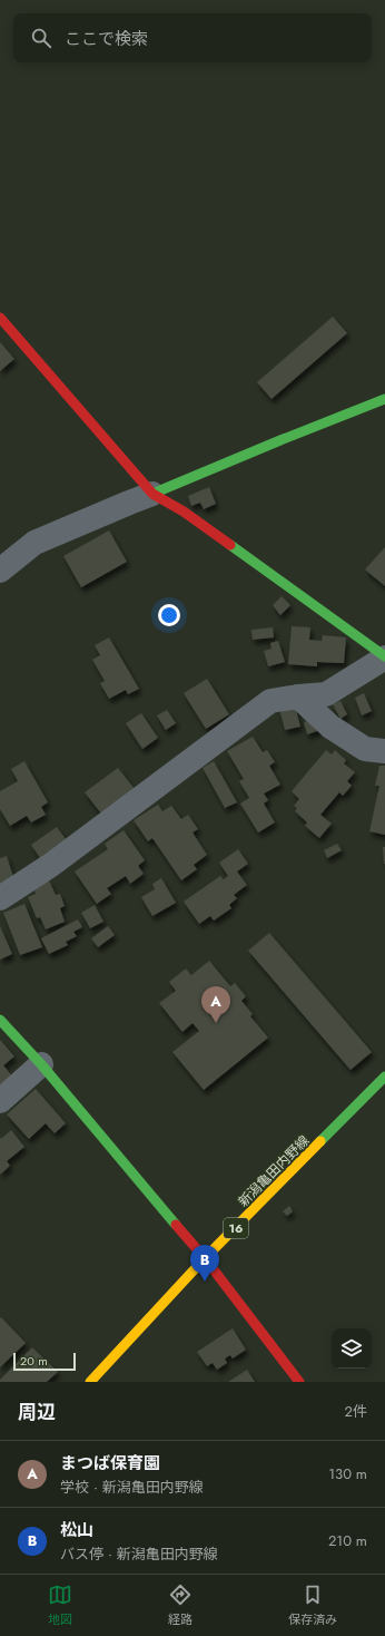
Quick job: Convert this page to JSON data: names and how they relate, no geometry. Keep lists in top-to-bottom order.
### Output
{
  "streets": {
    "street": ["新潟亀田内野線", "16"]
  },
  "scale_bar": "20 m",
  "page": {
    "search": "ここで検索",
    "pins": ["A", "B"],
    "scale": "20 m",
    "heading": ["周辺", "2件"],
    "list": [
      {
        "mark": "A",
        "name": "まつば保育園",
        "note": "学校 · 新潟亀田内野線",
        "value": "130 m"
      },
      {
        "mark": "B",
        "name": "松山",
        "note": "バス停 · 新潟亀田内野線",
        "value": "210 m"
      }
    ],
    "nav": ["地図", "経路", "保存済み"]
  }
}
